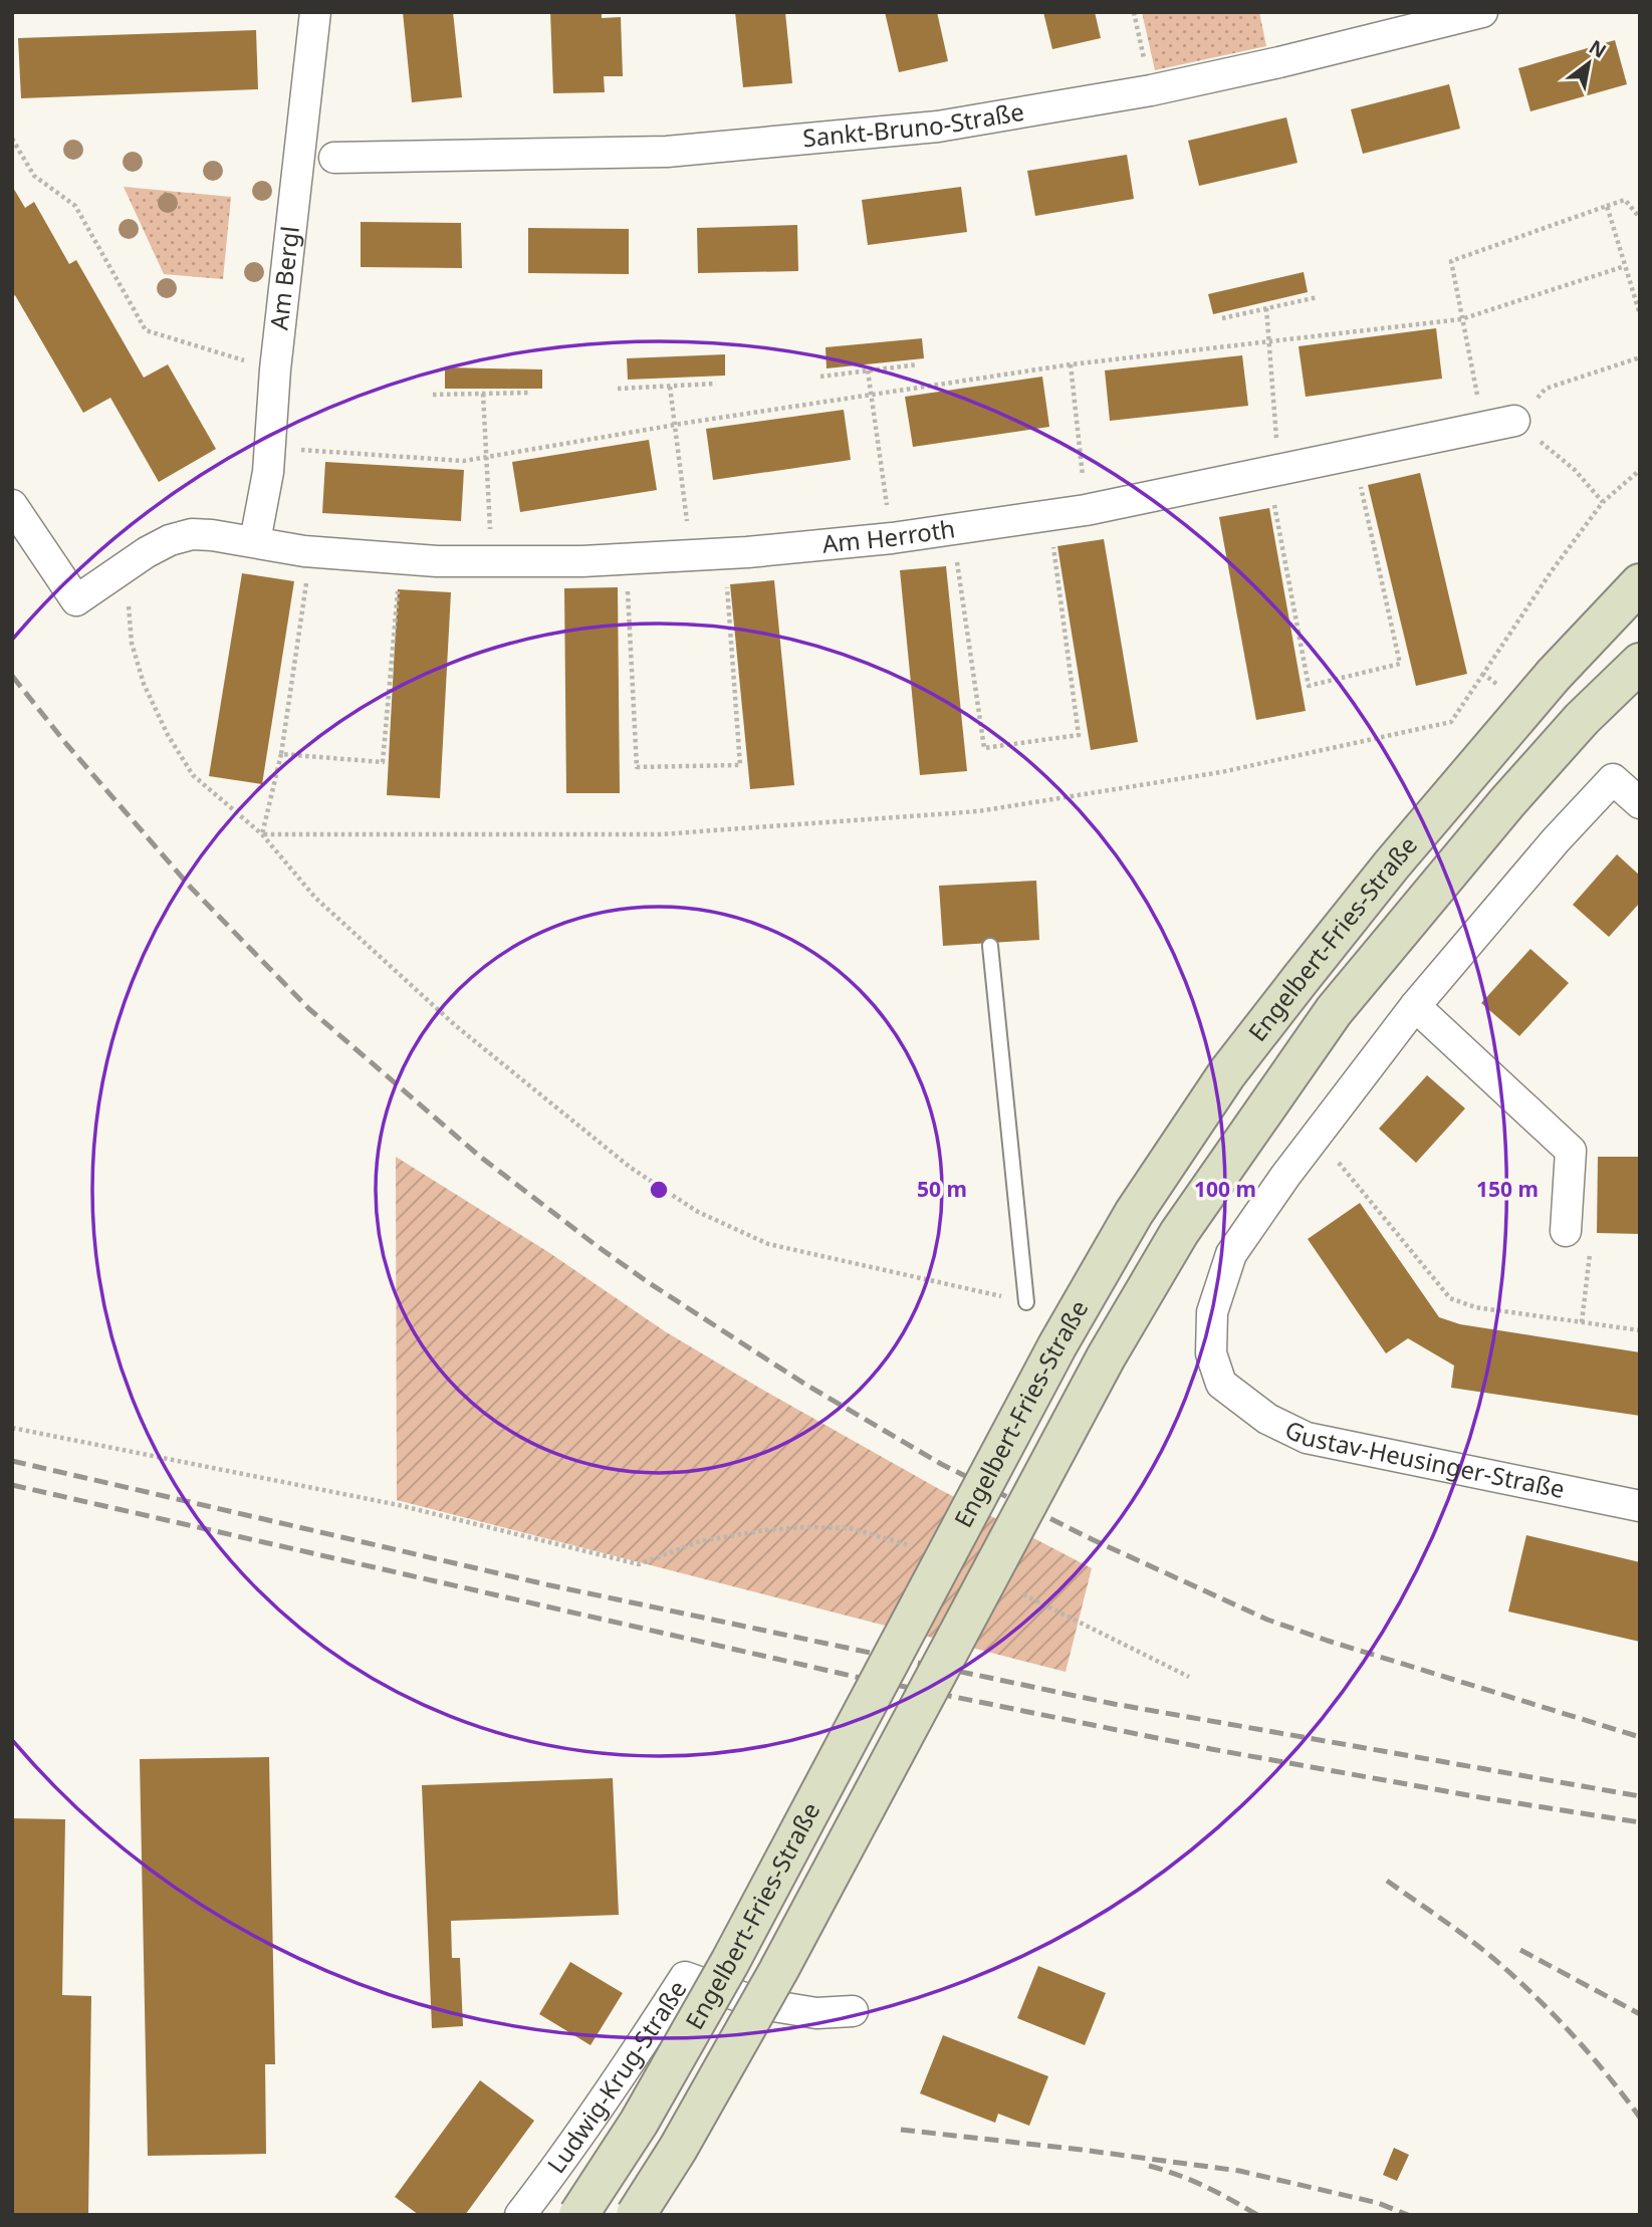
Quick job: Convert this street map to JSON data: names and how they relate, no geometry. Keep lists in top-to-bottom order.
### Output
{
  "streets": {
    "main road": ["Engelbert-Fries-Straße"],
    "street": [
      "Sankt-Bruno-Straße",
      "Am Bergl",
      "Am Herroth",
      "Gustav-Heusinger-Straße",
      "Ludwig-Krug-Straße"
    ]
  },
  "crossings": [
    ["Am Bergl", "Am Herroth"]
  ],
  "north": "top right",
  "rings": ["50 m", "100 m", "150 m"]
}
